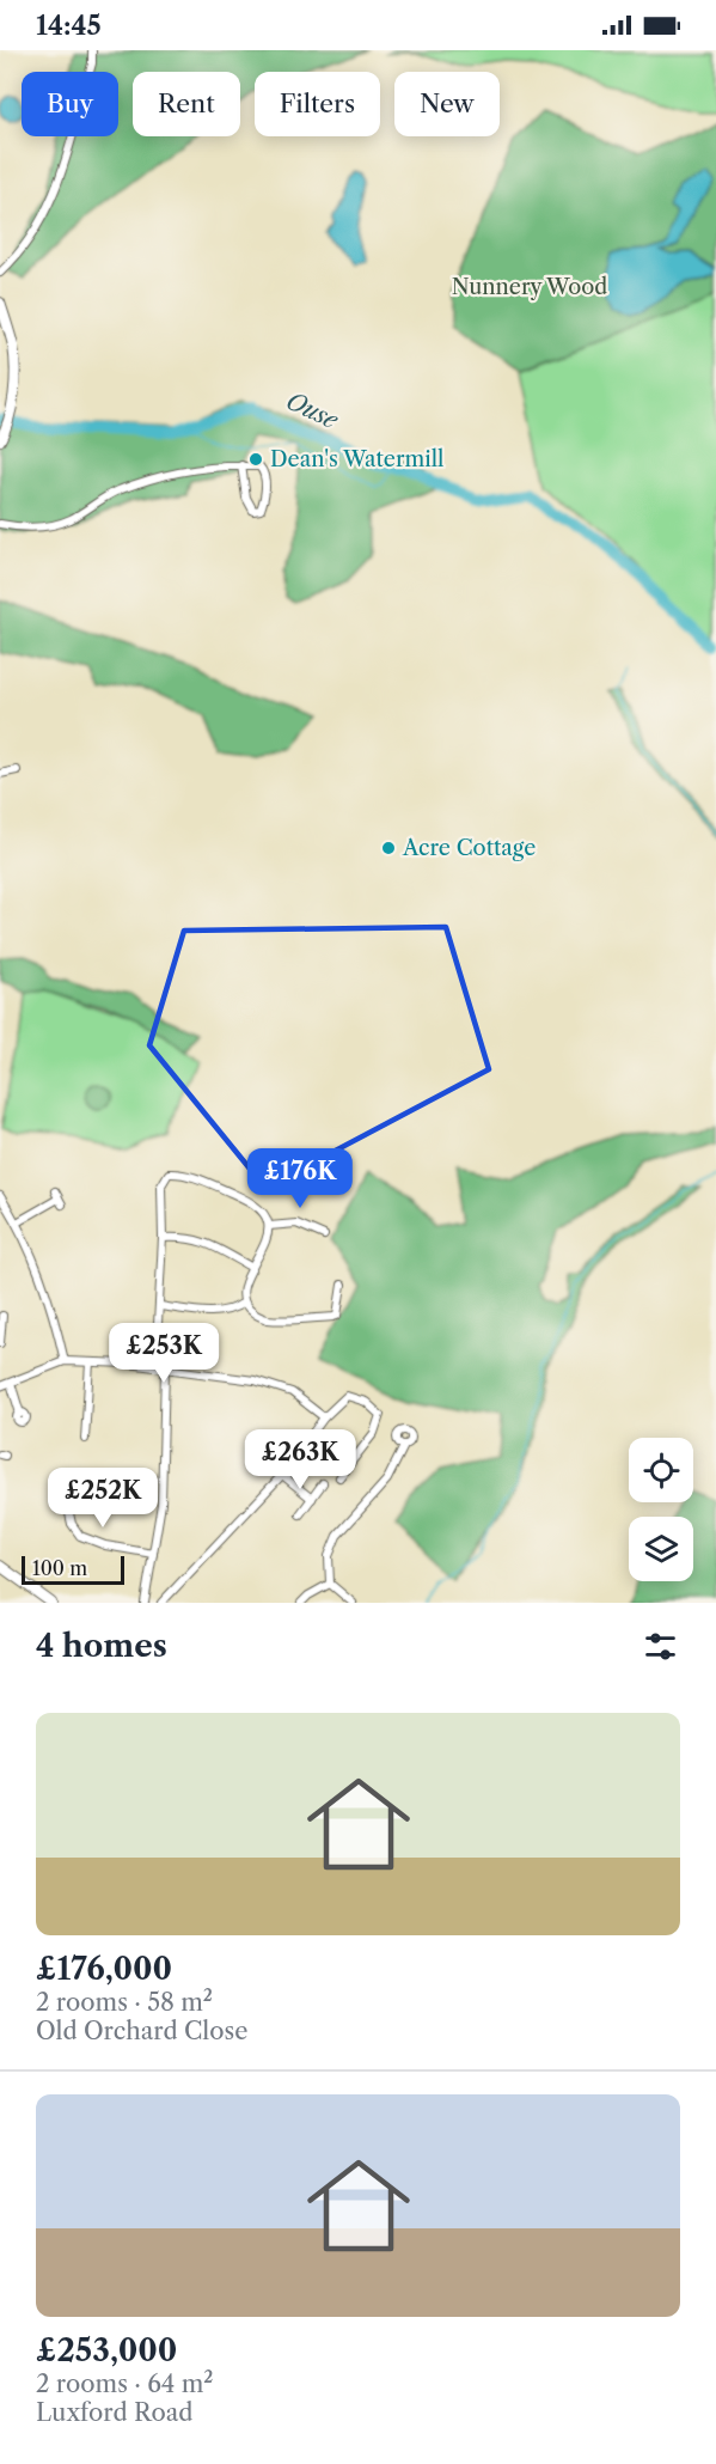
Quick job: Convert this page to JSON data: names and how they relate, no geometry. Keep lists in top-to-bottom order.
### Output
{
  "water": ["Ouse"],
  "parks": ["Nunnery Wood"],
  "places": ["Dean's Watermill", "Acre Cottage"],
  "scale_bar": "100 m",
  "page": {
    "status": "14:45",
    "chip": [
      "Buy",
      "Rent",
      "Filters",
      "New"
    ],
    "price": [
      "£176K",
      "£253K",
      "£263K",
      "£252K"
    ],
    "scale": "100 m",
    "heading": "4 homes",
    "list": [
      {
        "name": "£176,000",
        "note": "2 rooms · 58 m² · Old Orchard Close"
      },
      {
        "name": "£253,000",
        "note": "2 rooms · 64 m² · Luxford Road"
      }
    ]
  }
}
